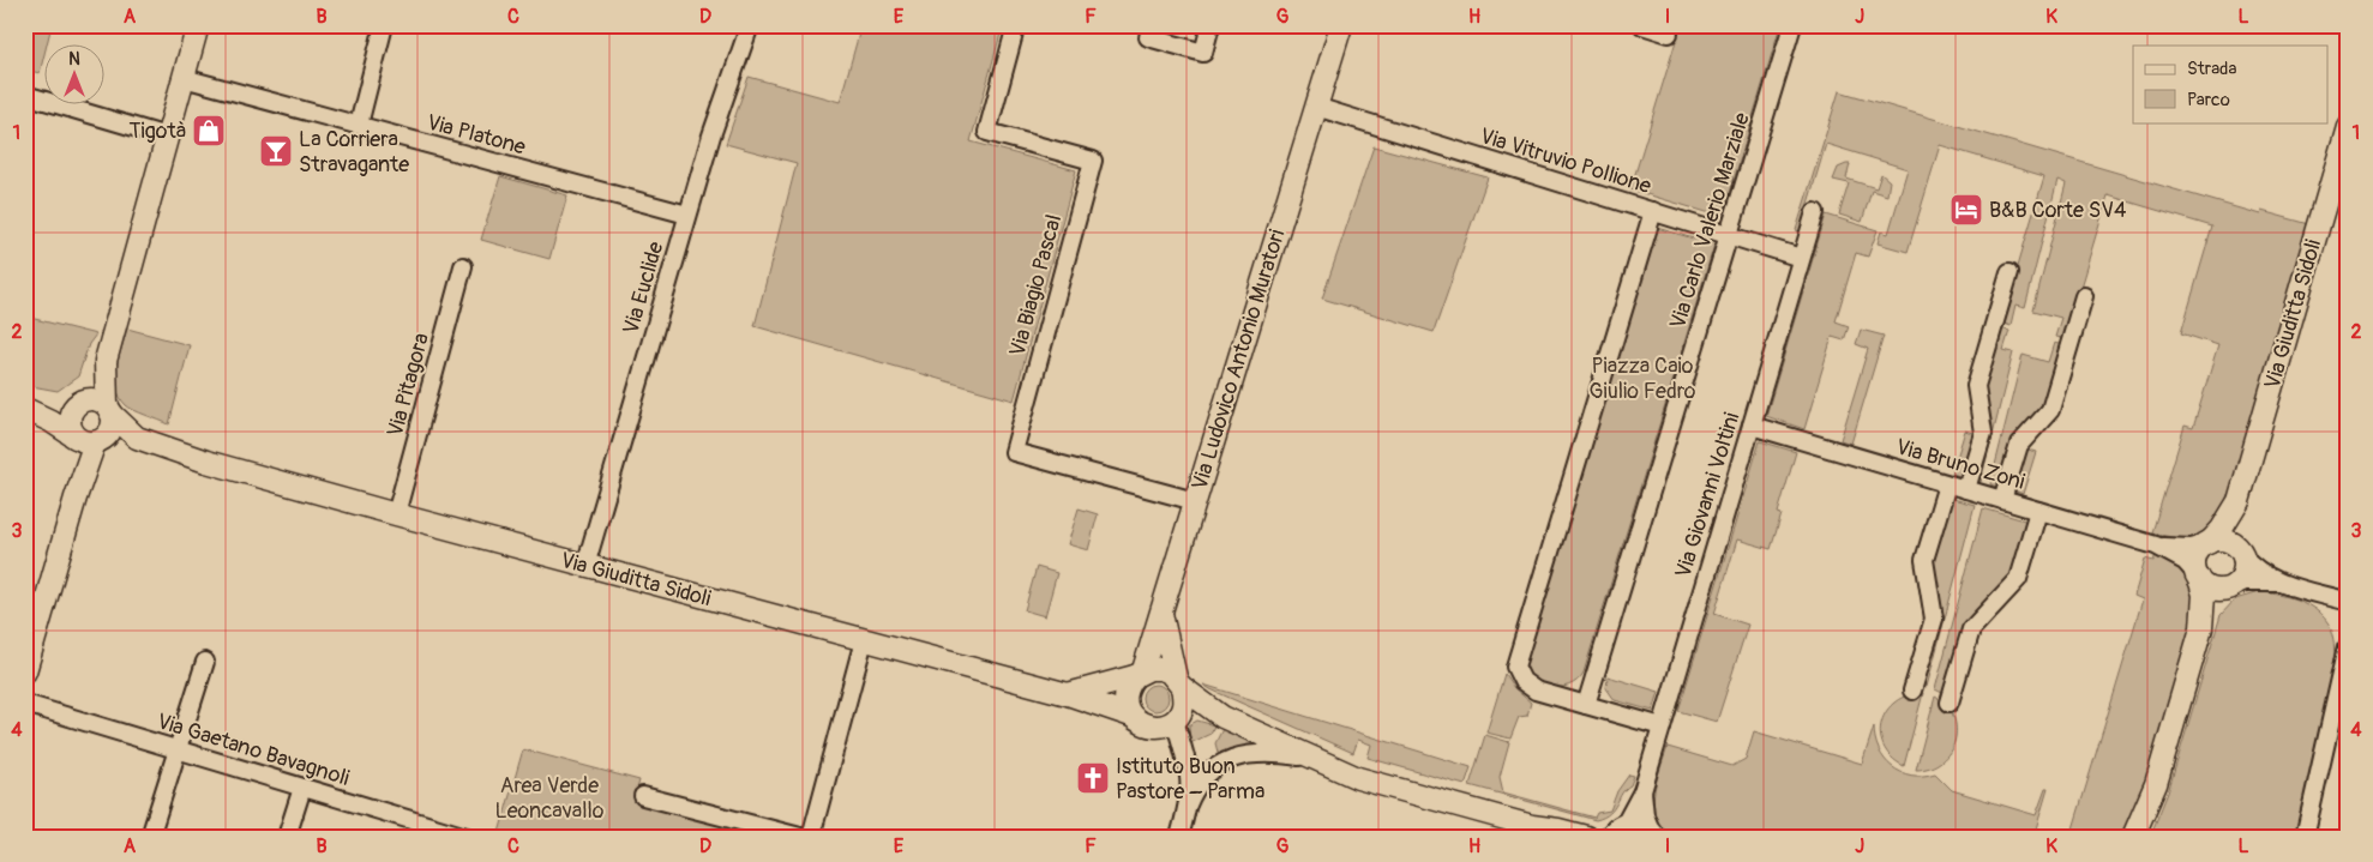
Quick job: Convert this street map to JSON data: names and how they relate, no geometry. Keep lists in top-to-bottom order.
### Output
{
  "streets": {
    "street": [
      "Via Platone",
      "Via Vitruvio Pollione",
      "Via Carlo Valerio Marziale",
      "Via Biagio Pascal",
      "Via Euclide",
      "Via Giuditta Sidoli",
      "Via Ludovico Antonio Muratori",
      "Via Pitagora",
      "Via Bruno Zoni",
      "Via Giovanni Voltini",
      "Via Gaetano Bavagnoli"
    ]
  },
  "crossings": [
    ["Via Platone", "Via Euclide"],
    ["Via Vitruvio Pollione", "Via Carlo Valerio Marziale"],
    ["Via Vitruvio Pollione", "Via Ludovico Antonio Muratori"],
    ["Via Vitruvio Pollione", "Via Giovanni Voltini"],
    ["Via Biagio Pascal", "Via Ludovico Antonio Muratori"],
    ["Via Euclide", "Via Giuditta Sidoli"],
    ["Via Giuditta Sidoli", "Via Ludovico Antonio Muratori"],
    ["Via Giuditta Sidoli", "Via Pitagora"],
    ["Via Giuditta Sidoli", "Via Bruno Zoni"],
    ["Via Bruno Zoni", "Via Giovanni Voltini"]
  ],
  "parks": ["Piazza Caio Giulio Fedro", "Area Verde Leoncavallo"],
  "places": {
    "shop": ["Tigotà"],
    "bar": ["La Corriera Stravagante"],
    "hotel": ["B&B Corte SV4"],
    "church": ["Istituto Buon Pastore – Parma"]
  },
  "legend": ["Strada", "Parco"],
  "north": "top",
  "grid": {
    "columns": [
      "A",
      "B",
      "C",
      "D",
      "E",
      "F",
      "G",
      "H",
      "I",
      "J",
      "K",
      "L"
    ],
    "rows": [
      "1",
      "2",
      "3",
      "4"
    ]
  }
}
